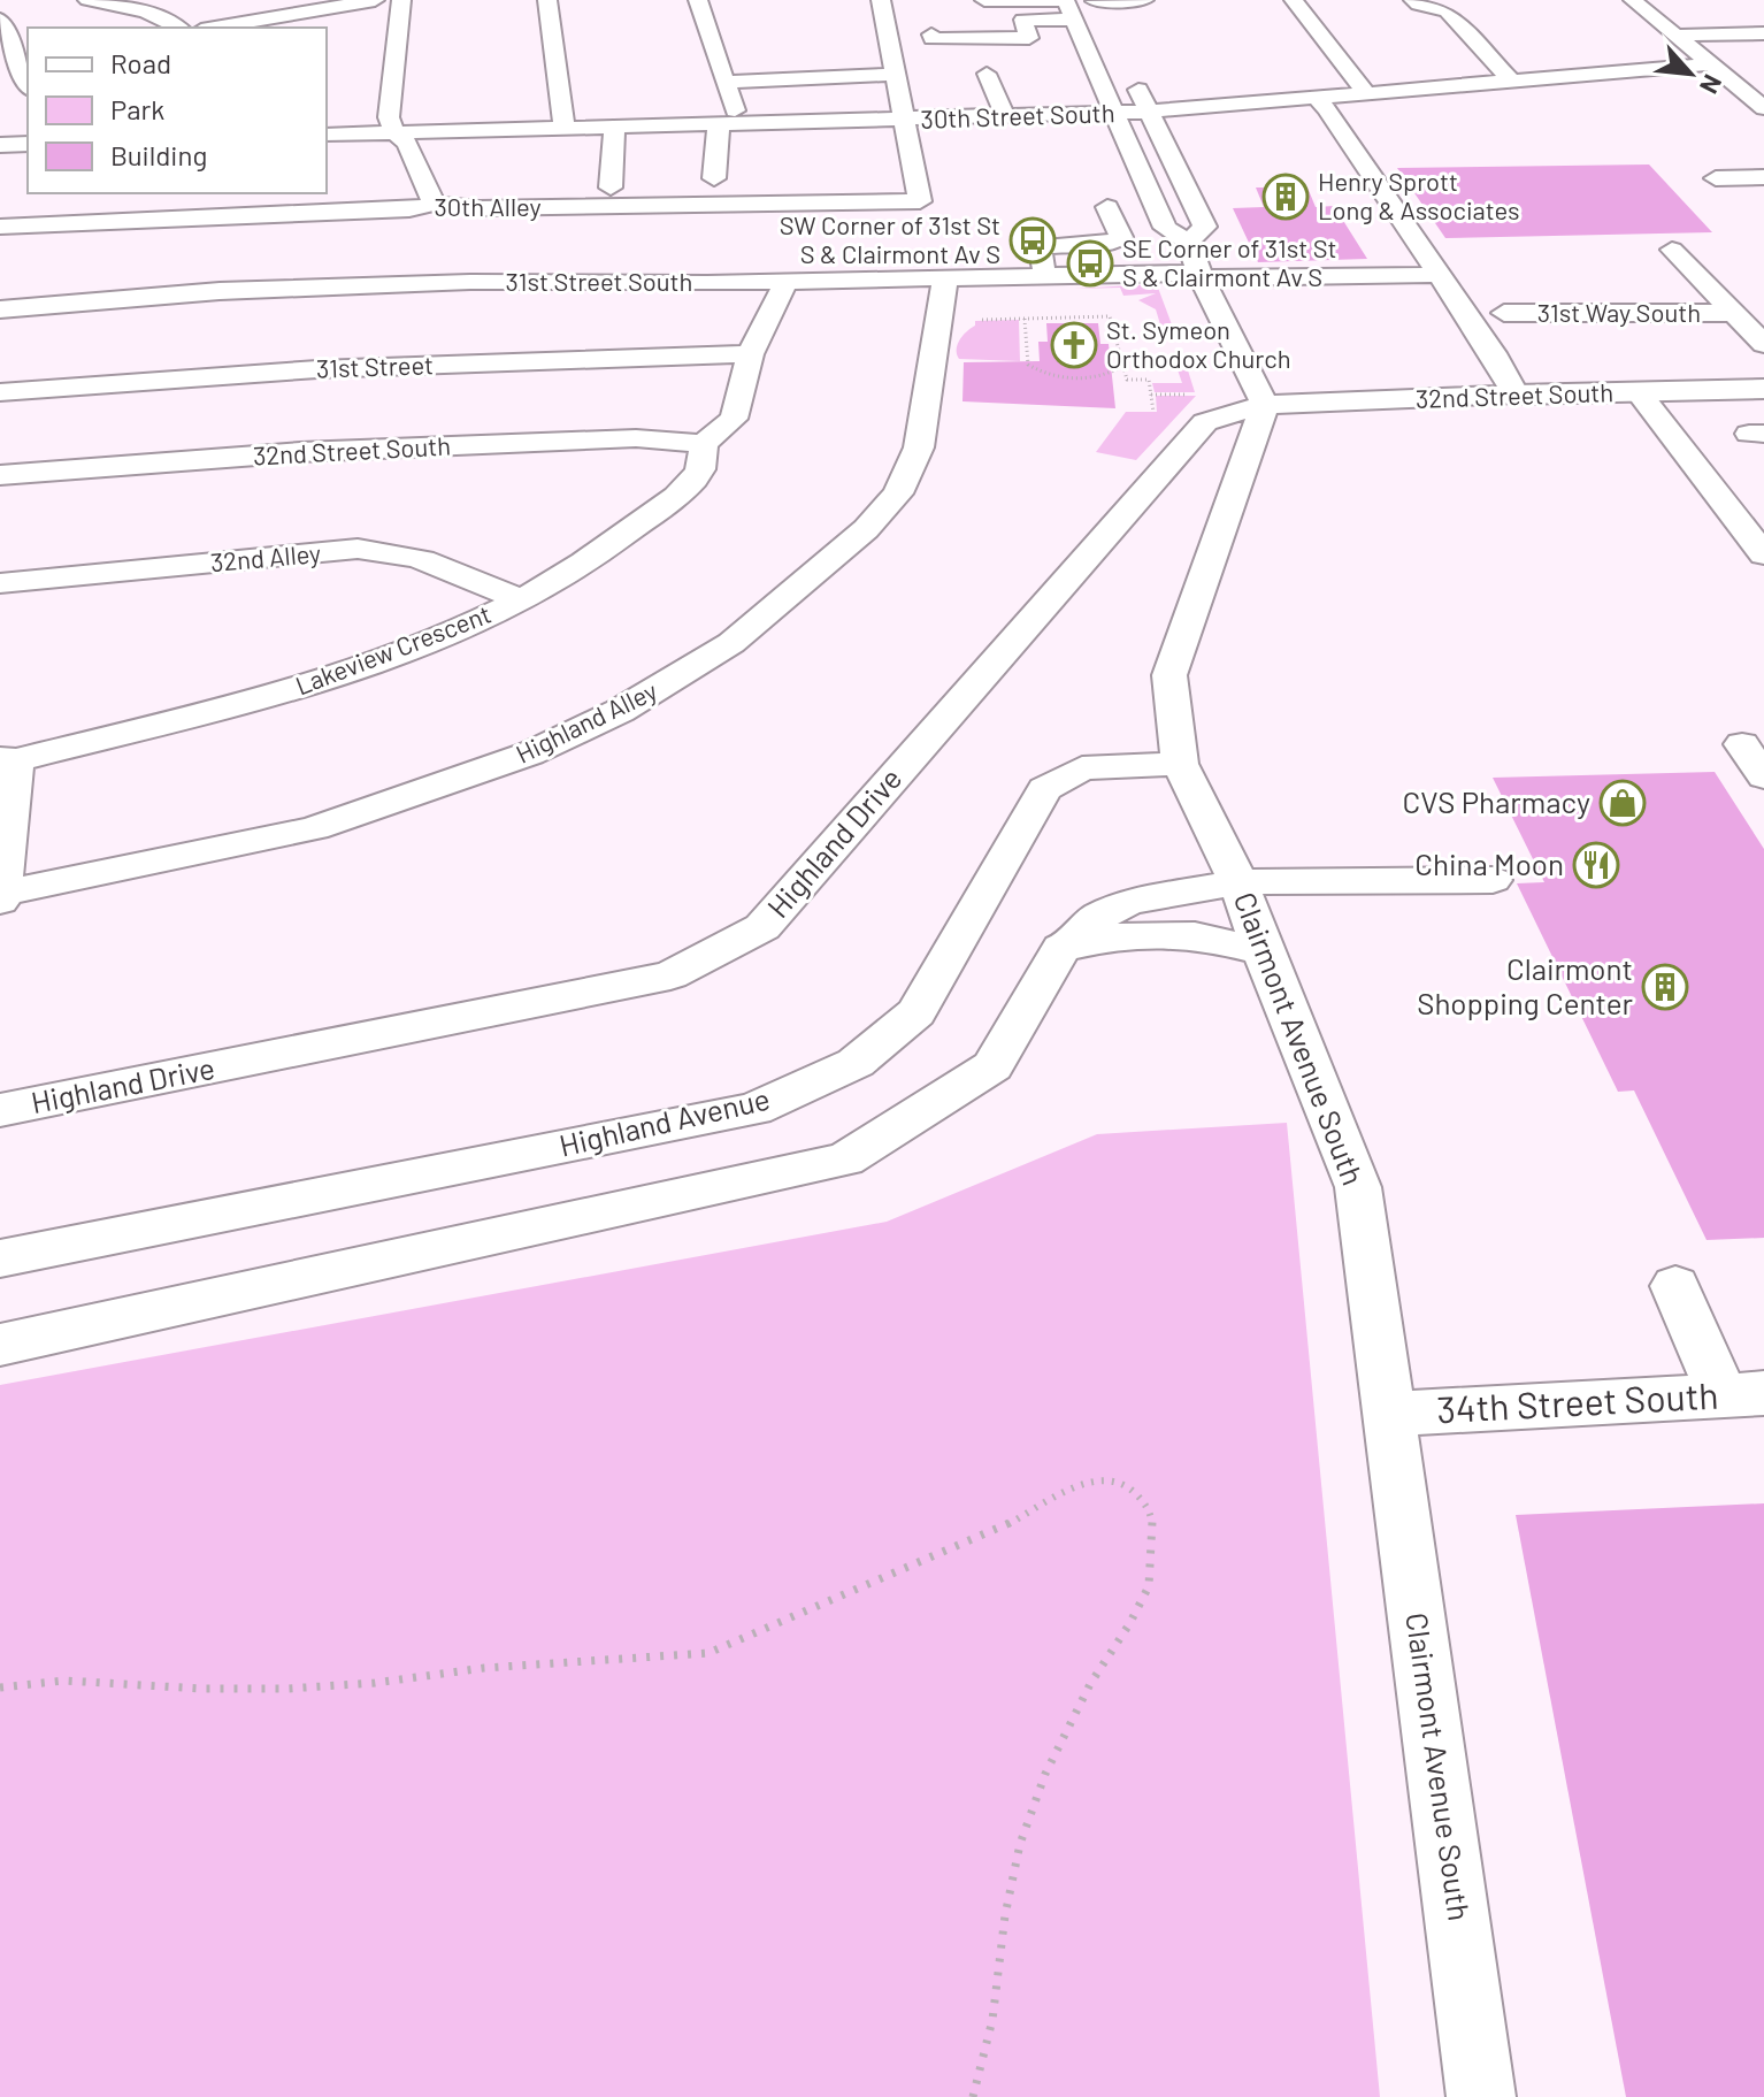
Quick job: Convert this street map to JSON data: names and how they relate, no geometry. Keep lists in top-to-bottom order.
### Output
{
  "streets": {
    "main road": ["32nd Street South"],
    "street": [
      "30th Street South",
      "30th Alley",
      "31st Street South",
      "31st Way South",
      "31st Street",
      "32nd Alley",
      "Lakeview Crescent",
      "Highland Alley",
      "Highland Drive",
      "Clairmont Avenue South",
      "Highland Avenue",
      "34th Street South"
    ]
  },
  "crossings": [
    ["30th Street South", "30th Alley"],
    ["31st Street South", "Lakeview Crescent"],
    ["31st Street South", "Highland Alley"],
    ["31st Street", "Lakeview Crescent"],
    ["32nd Street South", "Lakeview Crescent"],
    ["32nd Street South", "Highland Drive"],
    ["32nd Street South", "Clairmont Avenue South"],
    ["32nd Alley", "Lakeview Crescent"],
    ["Highland Drive", "Clairmont Avenue South"],
    ["Clairmont Avenue South", "Highland Avenue"],
    ["Clairmont Avenue South", "34th Street South"]
  ],
  "places": {
    "building": ["Henry Sprott Long & Associates", "Clairmont Shopping Center"],
    "bus stop": ["SW Corner of 31st St S & Clairmont Av S", "SE Corner of 31st St S & Clairmont Av S"],
    "church": ["St. Symeon Orthodox Church"],
    "shop": ["CVS Pharmacy"],
    "restaurant": ["China Moon"]
  },
  "legend": ["Road", "Park", "Building"],
  "north": "bottom right"
}
